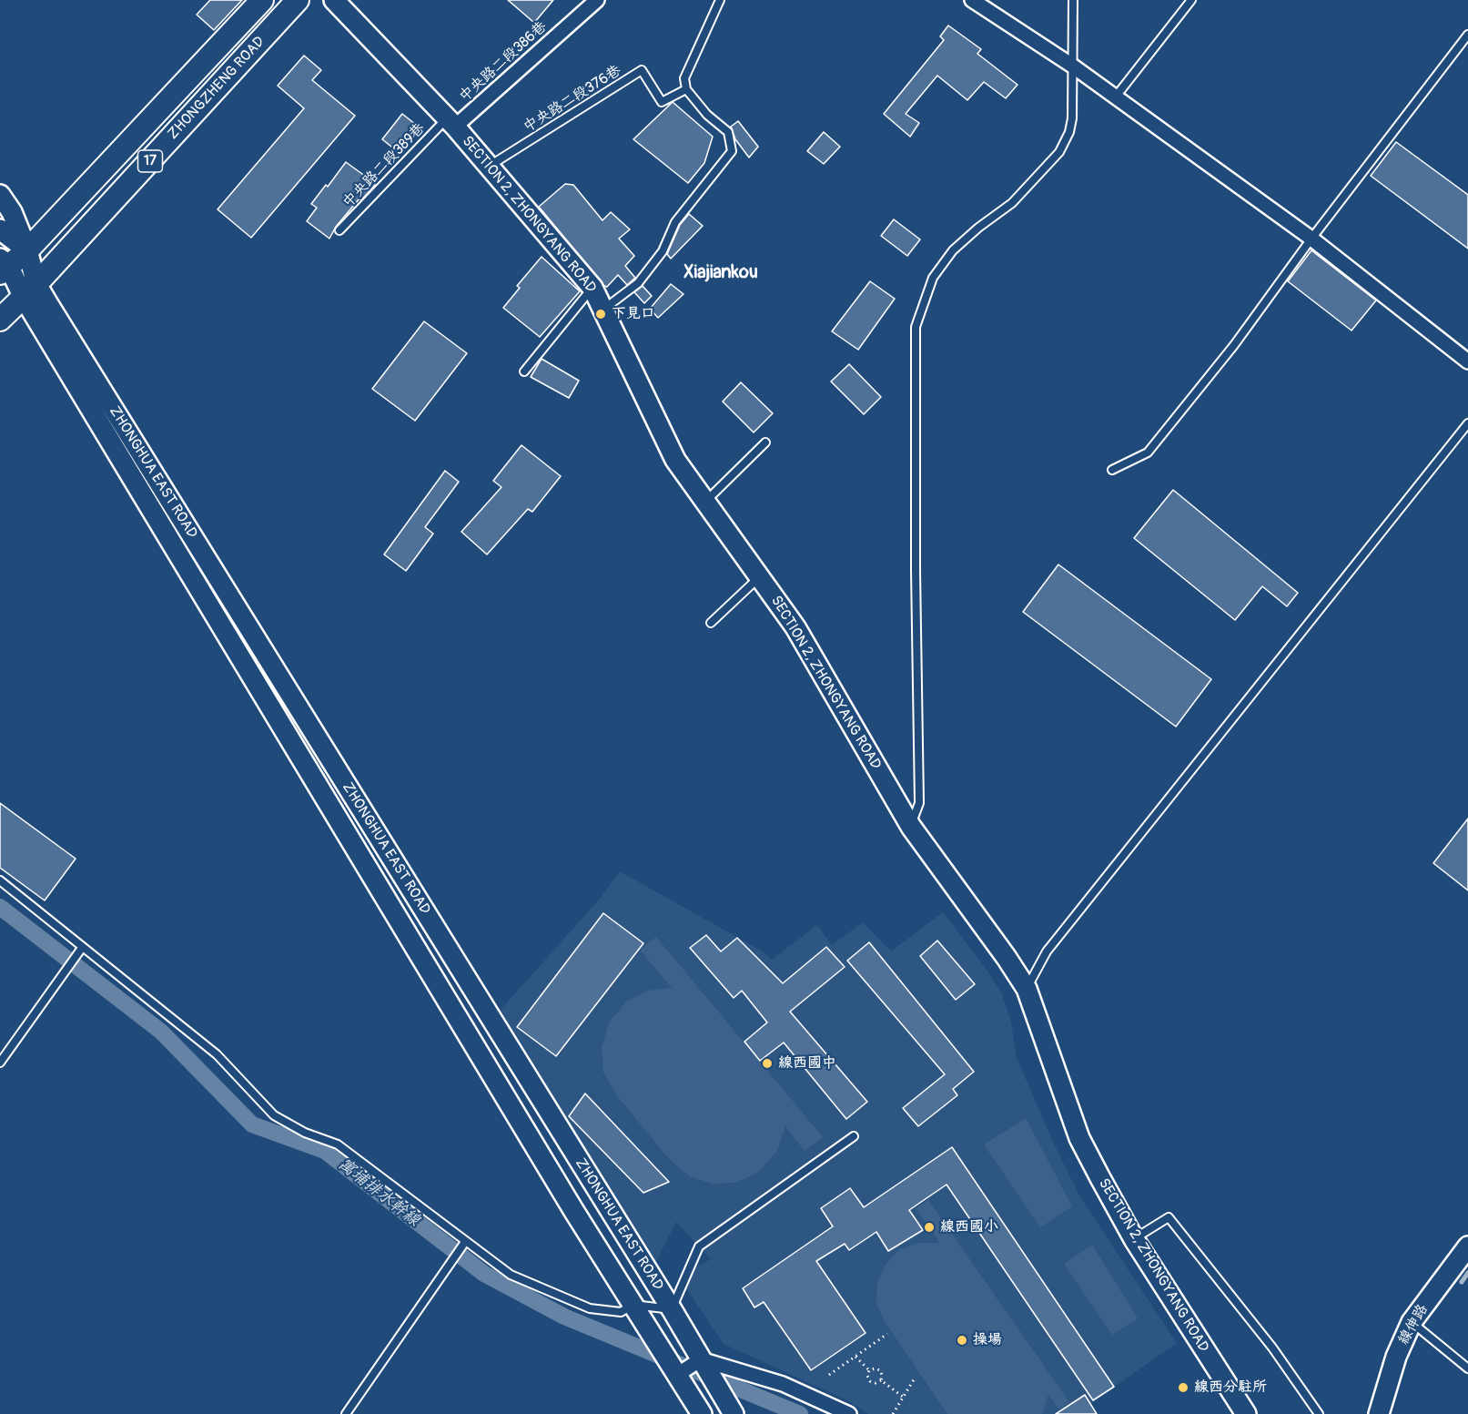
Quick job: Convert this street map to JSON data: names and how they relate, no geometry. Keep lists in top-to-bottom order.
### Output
{
  "streets": {
    "main road": [
      "ZHONGZHENG ROAD",
      "17",
      "SECTION 2, ZHONGYANG ROAD",
      "ZHONGHUA EAST ROAD",
      "線伸路"
    ],
    "street": ["中央路二段386巷"],
    "lane": ["中央路二段376巷", "中央路二段389巷"]
  },
  "crossings": [
    ["中央路二段386巷", "中央路二段389巷"],
    ["中央路二段386巷", "SECTION 2, ZHONGYANG ROAD"],
    ["ZHONGZHENG ROAD", "ZHONGHUA EAST ROAD"],
    ["中央路二段376巷", "SECTION 2, ZHONGYANG ROAD"],
    ["中央路二段389巷", "SECTION 2, ZHONGYANG ROAD"]
  ],
  "districts": ["Xiajiankou"],
  "water": ["寓埔排水幹線"],
  "places": [
    "下見口",
    "線西國中",
    "線西國小",
    "操場",
    "線西分駐所"
  ]
}
